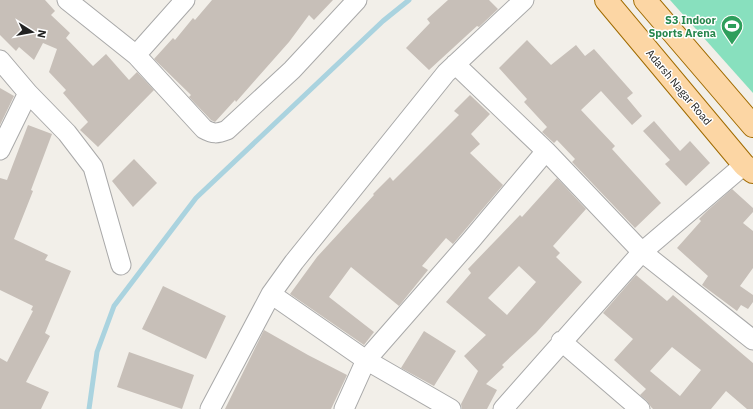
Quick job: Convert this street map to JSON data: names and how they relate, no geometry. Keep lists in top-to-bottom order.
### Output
{
  "streets": {
    "main road": ["Adarsh Nagar Road"]
  },
  "places": {
    "sports": ["S3 Indoor Sports Arena"]
  },
  "north": "right"
}
